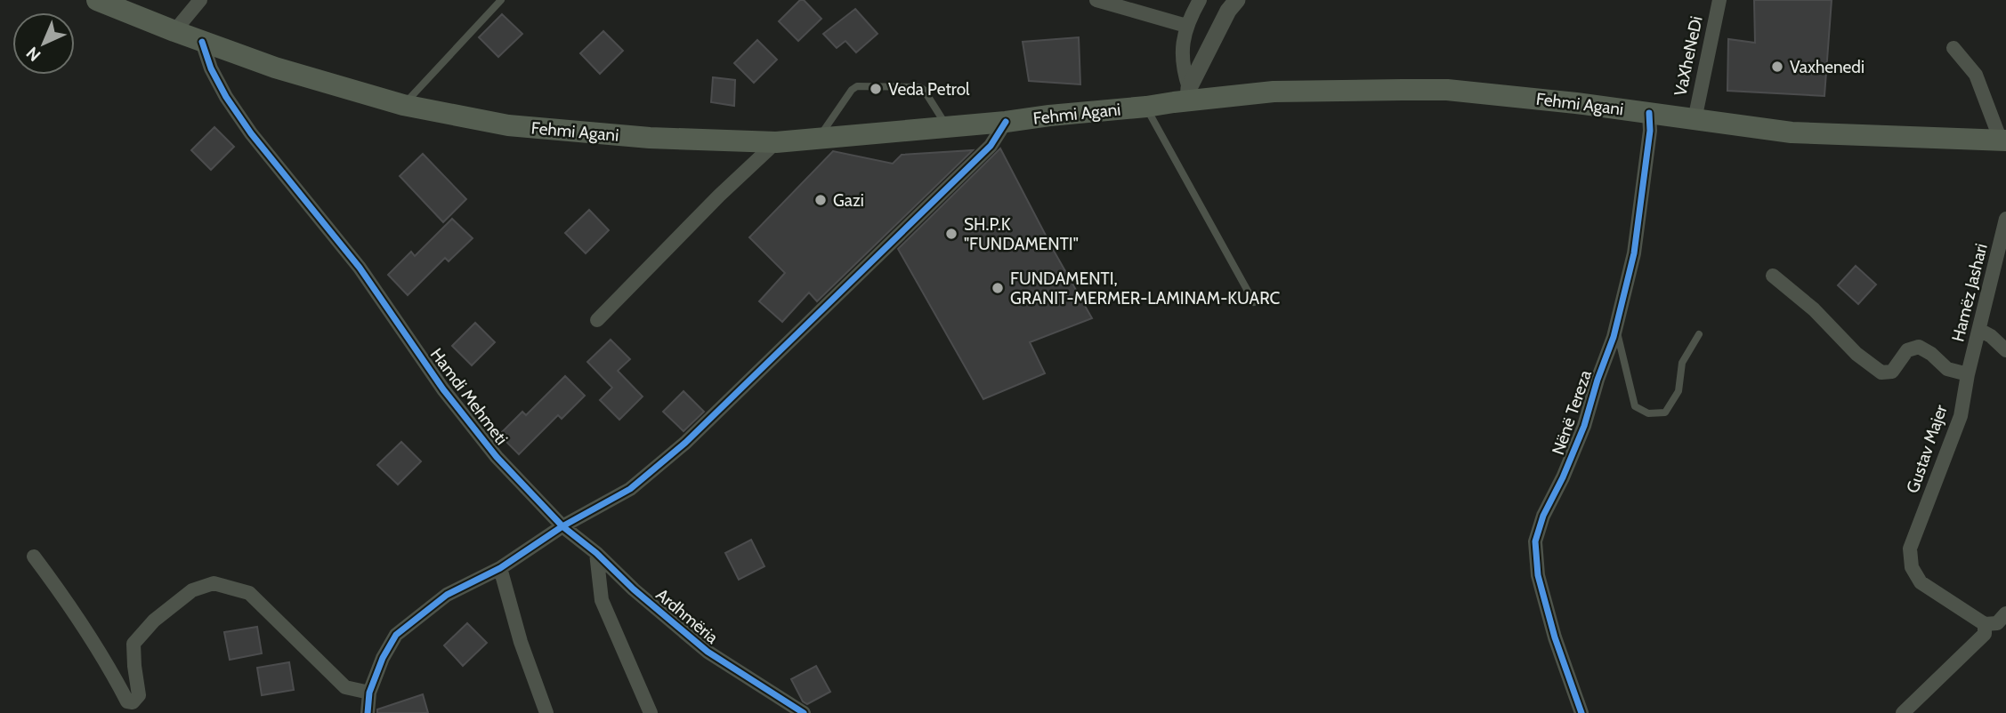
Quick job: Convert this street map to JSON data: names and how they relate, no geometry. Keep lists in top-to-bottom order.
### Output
{
  "streets": {
    "main road": ["Fehmi Agani"],
    "street": [
      "VaXheNeDi",
      "Hamëz Jashari",
      "Hamdi Mehmeti",
      "Nënë Tereza",
      "Gustav Majer",
      "Ardhmëria"
    ]
  },
  "crossings": [
    ["VaXheNeDi", "Fehmi Agani"],
    ["Fehmi Agani", "Hamdi Mehmeti"],
    ["Fehmi Agani", "Nënë Tereza"],
    ["Hamëz Jashari", "Gustav Majer"],
    ["Hamdi Mehmeti", "Ardhmëria"]
  ],
  "places": [
    "Vaxhenedi",
    "Veda Petrol",
    "Gazi",
    "SH.P.K \"FUNDAMENTI\"",
    "FUNDAMENTI, GRANIT-MERMER-LAMINAM-KUARC"
  ],
  "north": "bottom left"
}
